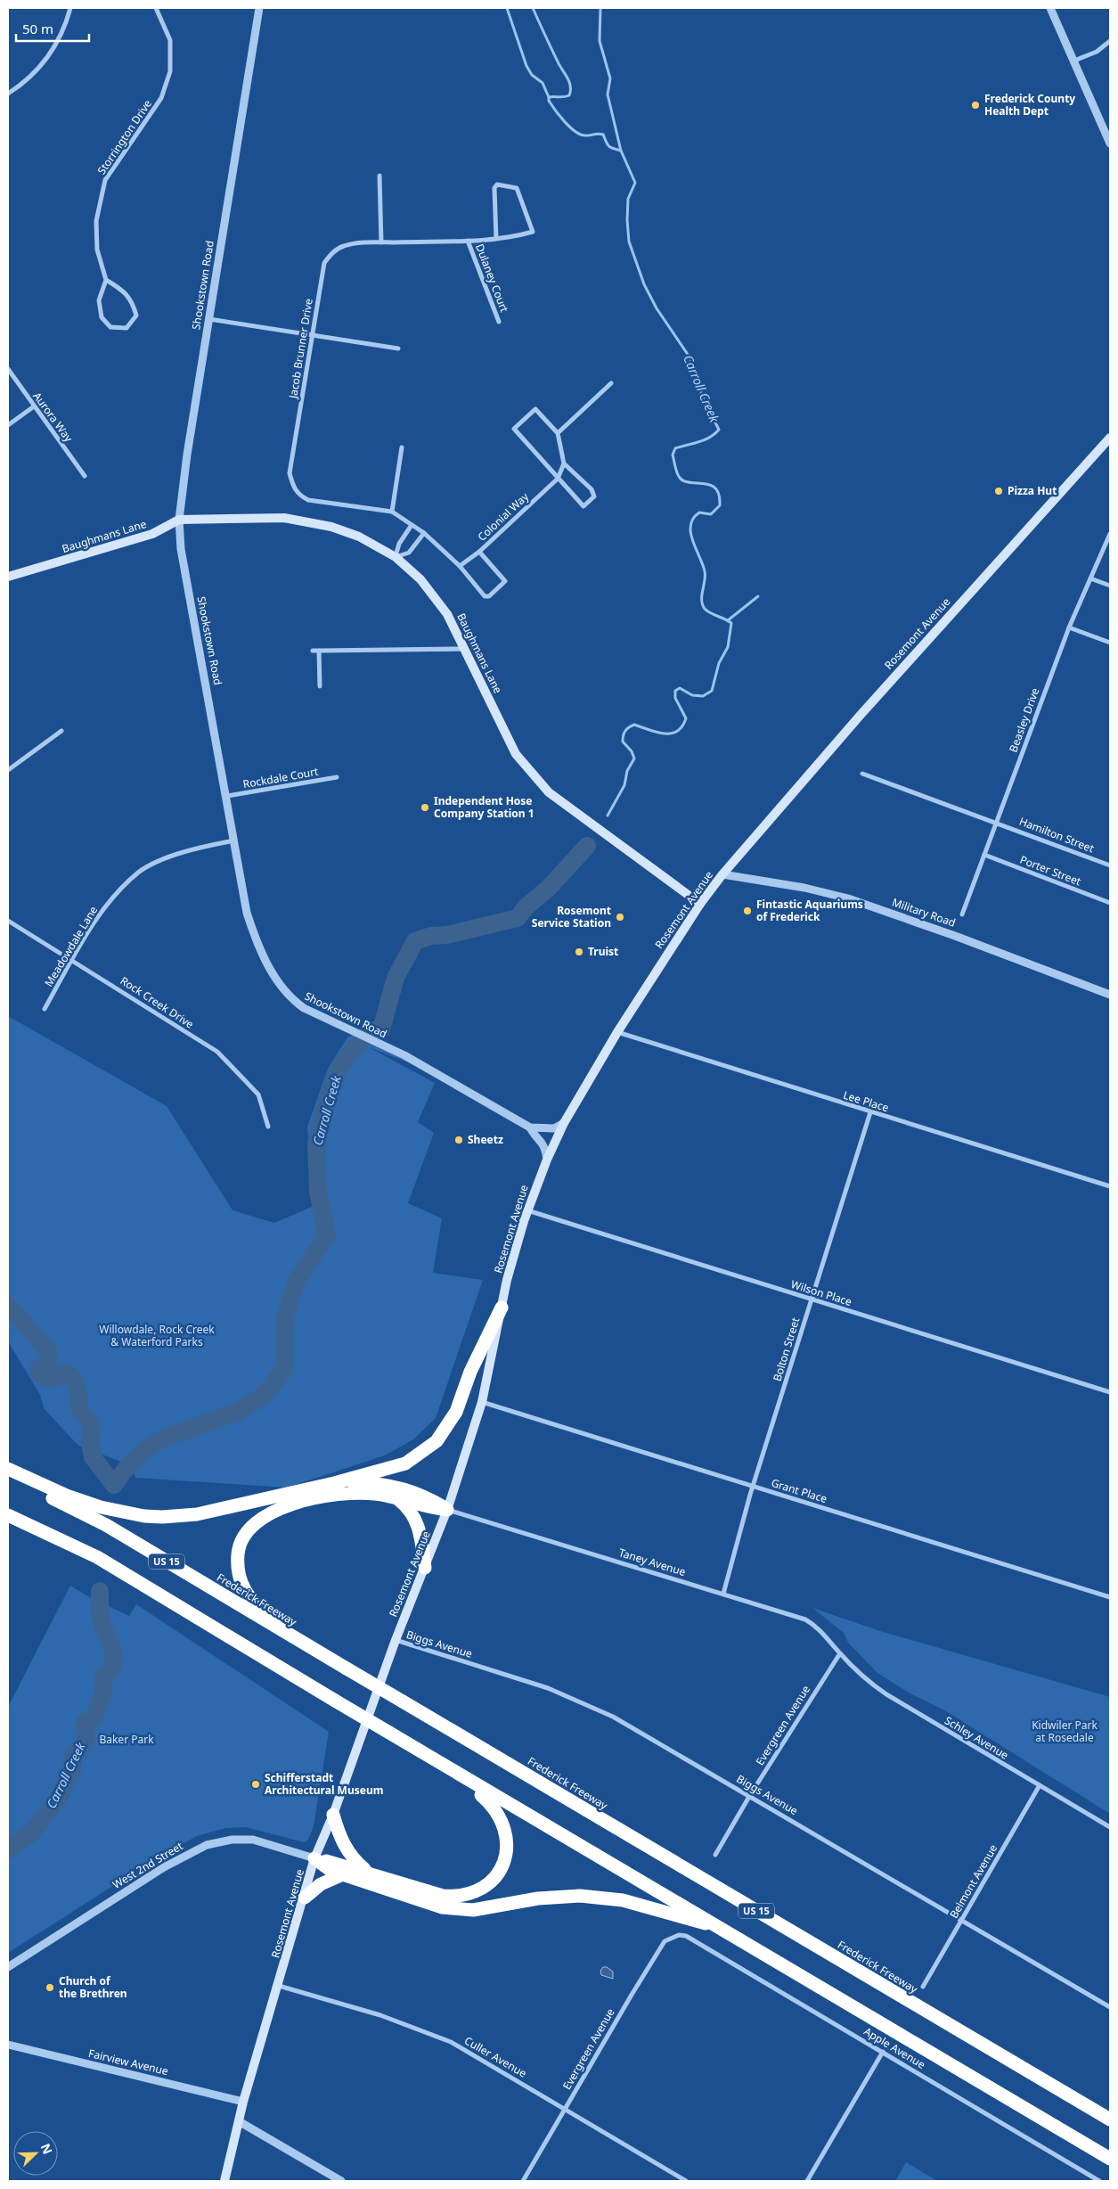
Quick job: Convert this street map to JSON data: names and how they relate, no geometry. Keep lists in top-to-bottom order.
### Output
{
  "streets": {
    "highway": ["US 15", "Frederick Freeway"],
    "main road": ["Baughmans Lane", "Rosemont Avenue"],
    "street": [
      "Storrington Drive",
      "Dulaney Court",
      "Shookstown Road",
      "Jacob Brunner Drive",
      "Aurora Way",
      "Colonial Way",
      "Beasley Drive",
      "Rockdale Court",
      "Hamilton Street",
      "Porter Street",
      "Military Road",
      "Meadowdale Lane",
      "Rock Creek Drive",
      "Lee Place",
      "Wilson Place",
      "Bolton Street",
      "Grant Place",
      "Taney Avenue",
      "Biggs Avenue",
      "Evergreen Avenue",
      "Schley Avenue",
      "West 2nd Street",
      "Belmont Avenue",
      "Apple Avenue",
      "Culler Avenue",
      "Fairview Avenue"
    ]
  },
  "crossings": [
    ["Dulaney Court", "Jacob Brunner Drive"],
    ["Shookstown Road", "Baughmans Lane"],
    ["Shookstown Road", "Rosemont Avenue"],
    ["Shookstown Road", "Rockdale Court"],
    ["Shookstown Road", "Meadowdale Lane"],
    ["Jacob Brunner Drive", "Colonial Way"],
    ["Baughmans Lane", "Rosemont Avenue"],
    ["Rosemont Avenue", "Military Road"],
    ["Rosemont Avenue", "Lee Place"],
    ["Rosemont Avenue", "Wilson Place"],
    ["Rosemont Avenue", "Grant Place"],
    ["Rosemont Avenue", "Taney Avenue"],
    ["Rosemont Avenue", "Biggs Avenue"],
    ["Rosemont Avenue", "West 2nd Street"],
    ["Rosemont Avenue", "Culler Avenue"],
    ["Rosemont Avenue", "Fairview Avenue"],
    ["Beasley Drive", "Hamilton Street"],
    ["Beasley Drive", "Porter Street"],
    ["Meadowdale Lane", "Rock Creek Drive"],
    ["Lee Place", "Bolton Street"],
    ["Wilson Place", "Bolton Street"],
    ["Bolton Street", "Grant Place"],
    ["Bolton Street", "Taney Avenue"],
    ["Taney Avenue", "Evergreen Avenue"],
    ["Taney Avenue", "Schley Avenue"],
    ["Biggs Avenue", "Evergreen Avenue"],
    ["Biggs Avenue", "Belmont Avenue"],
    ["Evergreen Avenue", "Schley Avenue"],
    ["Evergreen Avenue", "Apple Avenue"],
    ["Evergreen Avenue", "Culler Avenue"],
    ["Schley Avenue", "Belmont Avenue"]
  ],
  "water": ["Carroll Creek"],
  "parks": ["Willowdale, Rock Creek & Waterford Parks", "Kidwiler Park at Rosedale", "Baker Park"],
  "places": [
    "Frederick County Health Dept",
    "Pizza Hut",
    "Independent Hose Company Station 1",
    "Fintastic Aquariums of Frederick",
    "Rosemont Service Station",
    "Truist",
    "Sheetz",
    "Schifferstadt Architectural Museum",
    "Church of the Brethren"
  ],
  "scale_bar": "50 m",
  "north": "top right"
}
